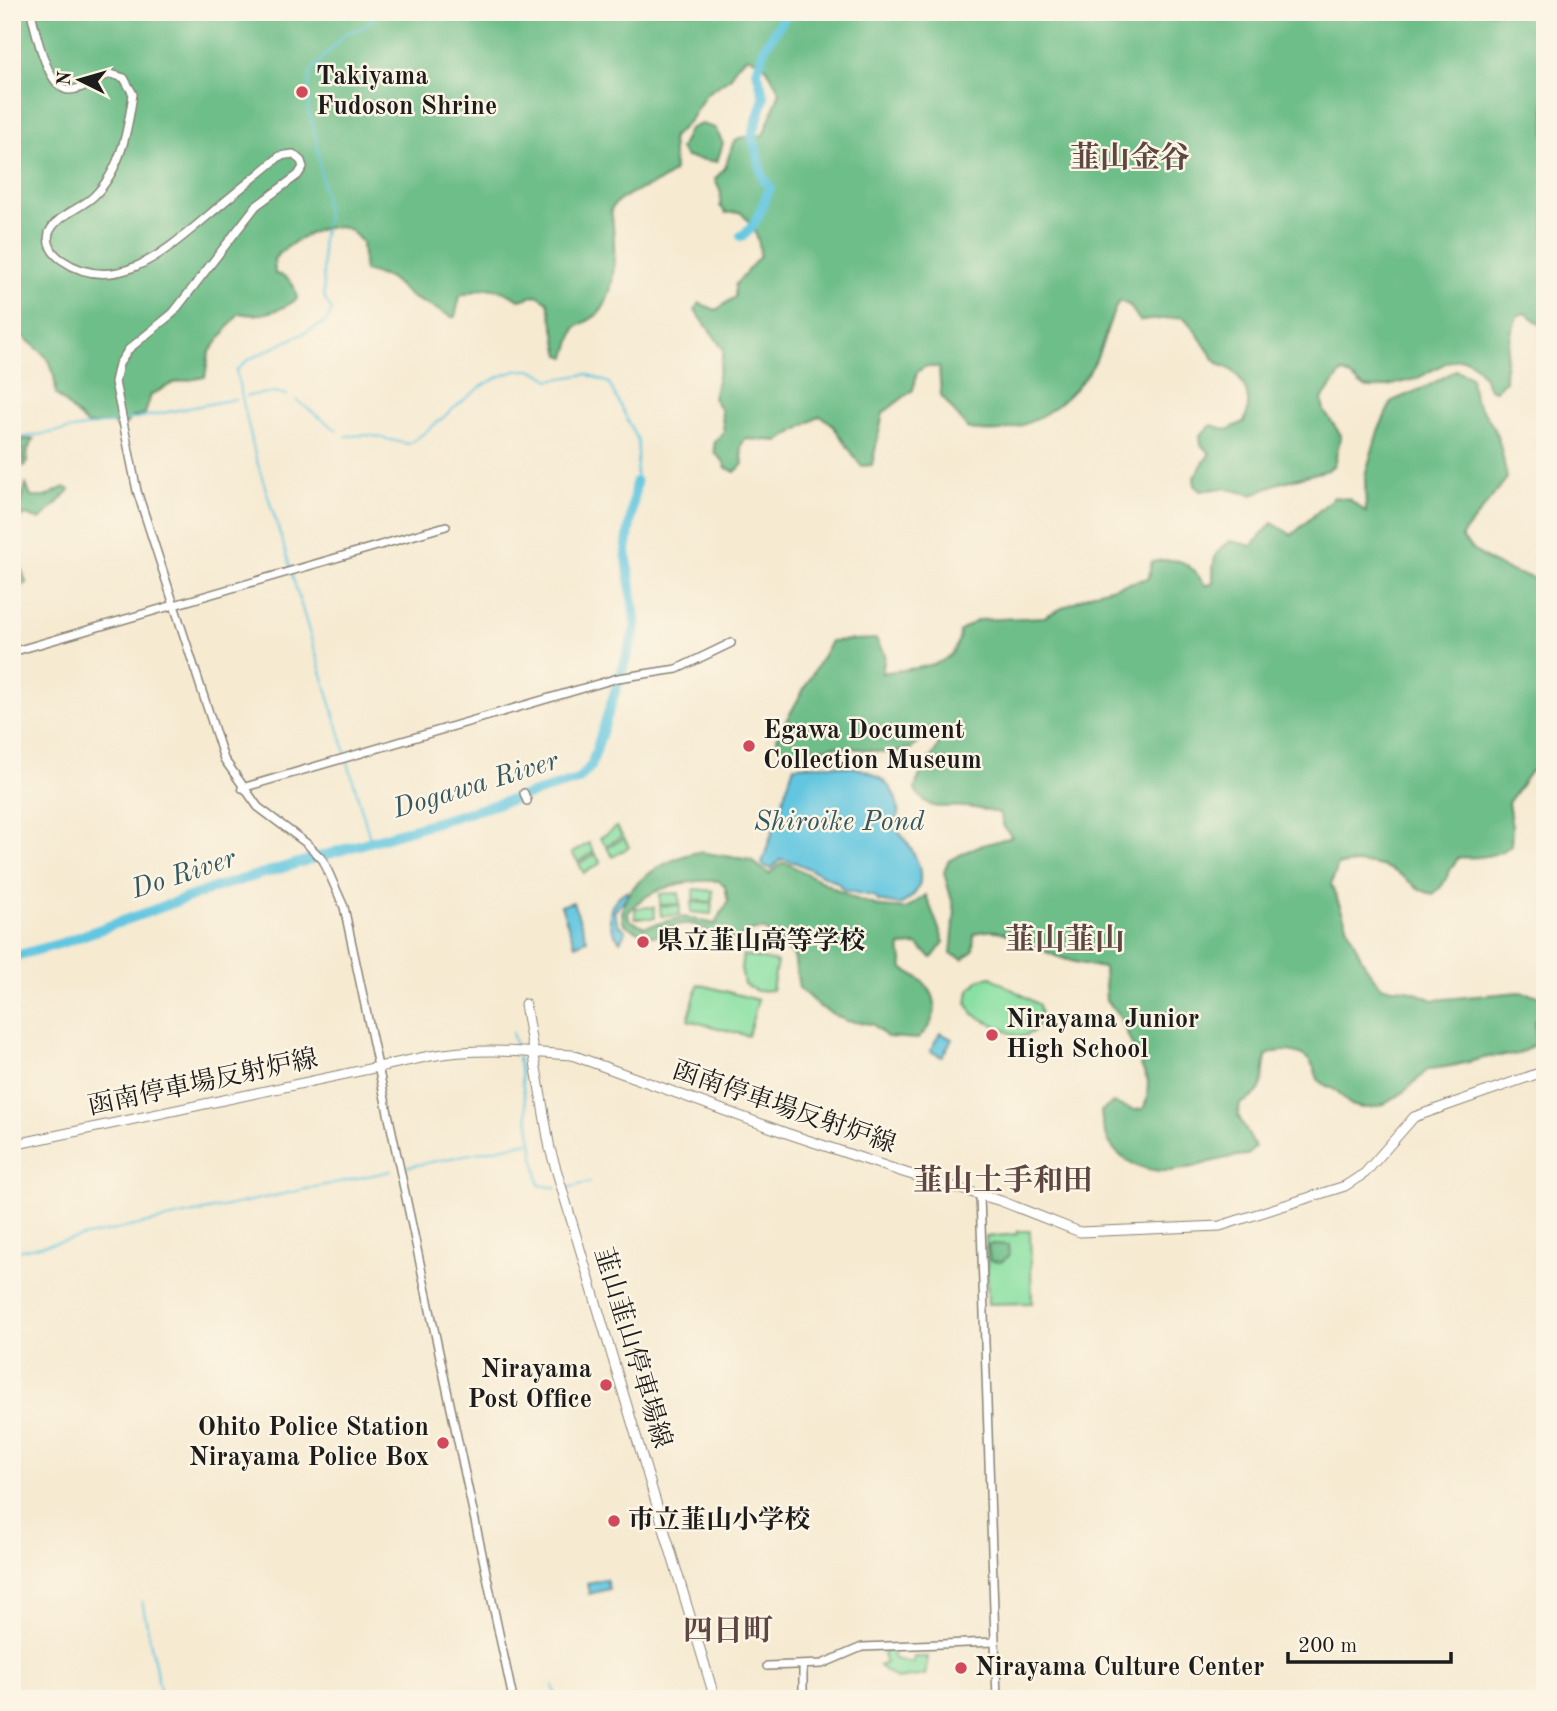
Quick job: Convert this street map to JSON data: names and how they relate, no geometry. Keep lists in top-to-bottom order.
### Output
{
  "streets": {
    "main road": ["函南停車場反射炉線", "韮山韮山停車場線"]
  },
  "crossings": [
    ["函南停車場反射炉線", "韮山韮山停車場線"]
  ],
  "districts": [
    "韮山金谷",
    "韮山韮山",
    "韮山土手和田",
    "四日町"
  ],
  "water": ["Dogawa River", "Shiroike Pond", "Do River"],
  "places": [
    "Takiyama Fudoson Shrine",
    "Egawa Document Collection Museum",
    "県立韮山高等学校",
    "Nirayama Junior High School",
    "Nirayama Post Office",
    "Ohito Police Station Nirayama Police Box",
    "市立韮山小学校",
    "Nirayama Culture Center"
  ],
  "scale_bar": "200 m",
  "north": "left"
}
